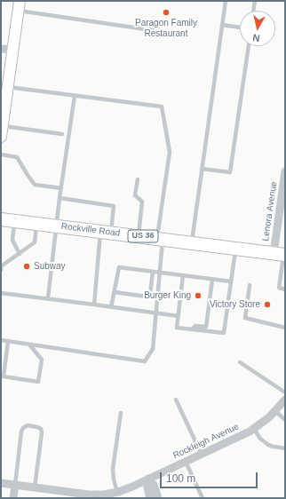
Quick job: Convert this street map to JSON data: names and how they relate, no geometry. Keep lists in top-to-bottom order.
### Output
{
  "streets": {
    "main road": ["Rockville Road", "US 36"],
    "street": ["Lenora Avenue", "Rockleigh Avenue"]
  },
  "crossings": [
    ["Lenora Avenue", "Rockville Road"]
  ],
  "places": [
    "Paragon Family Restaurant",
    "Subway",
    "Burger King",
    "Victory Store"
  ],
  "scale_bar": "100 m",
  "north": "bottom"
}
